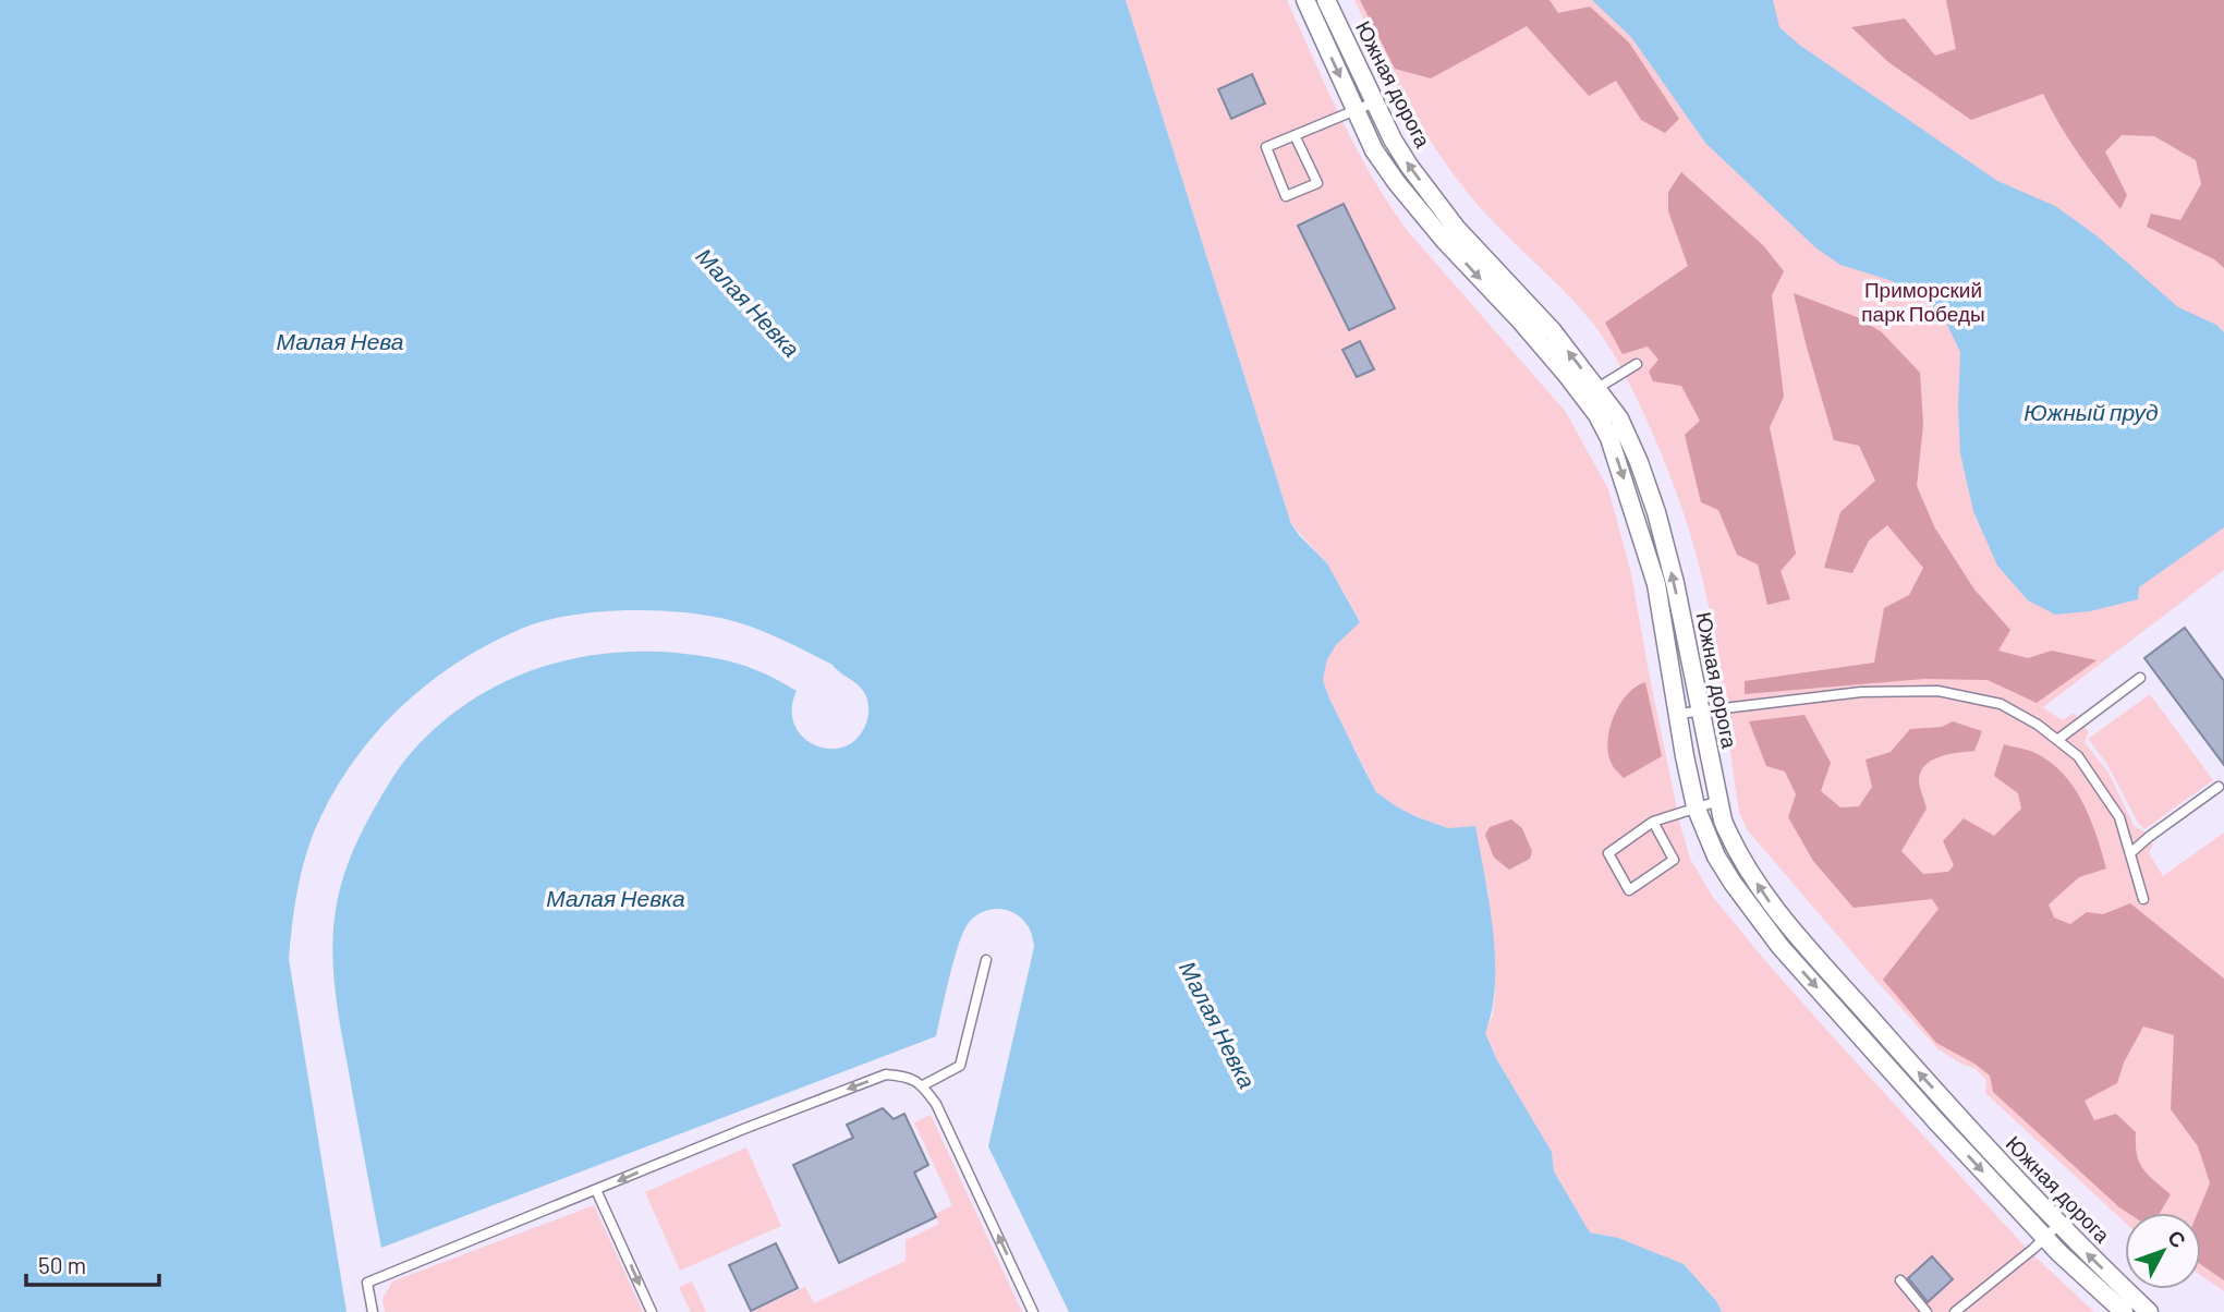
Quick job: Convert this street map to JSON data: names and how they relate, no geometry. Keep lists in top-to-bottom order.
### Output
{
  "streets": {
    "street": ["Южная дорога"]
  },
  "water": ["Малая Невка", "Малая Нева", "Южный пруд"],
  "parks": ["Приморский парк Победы"],
  "scale_bar": "50 m",
  "north": "top right"
}
